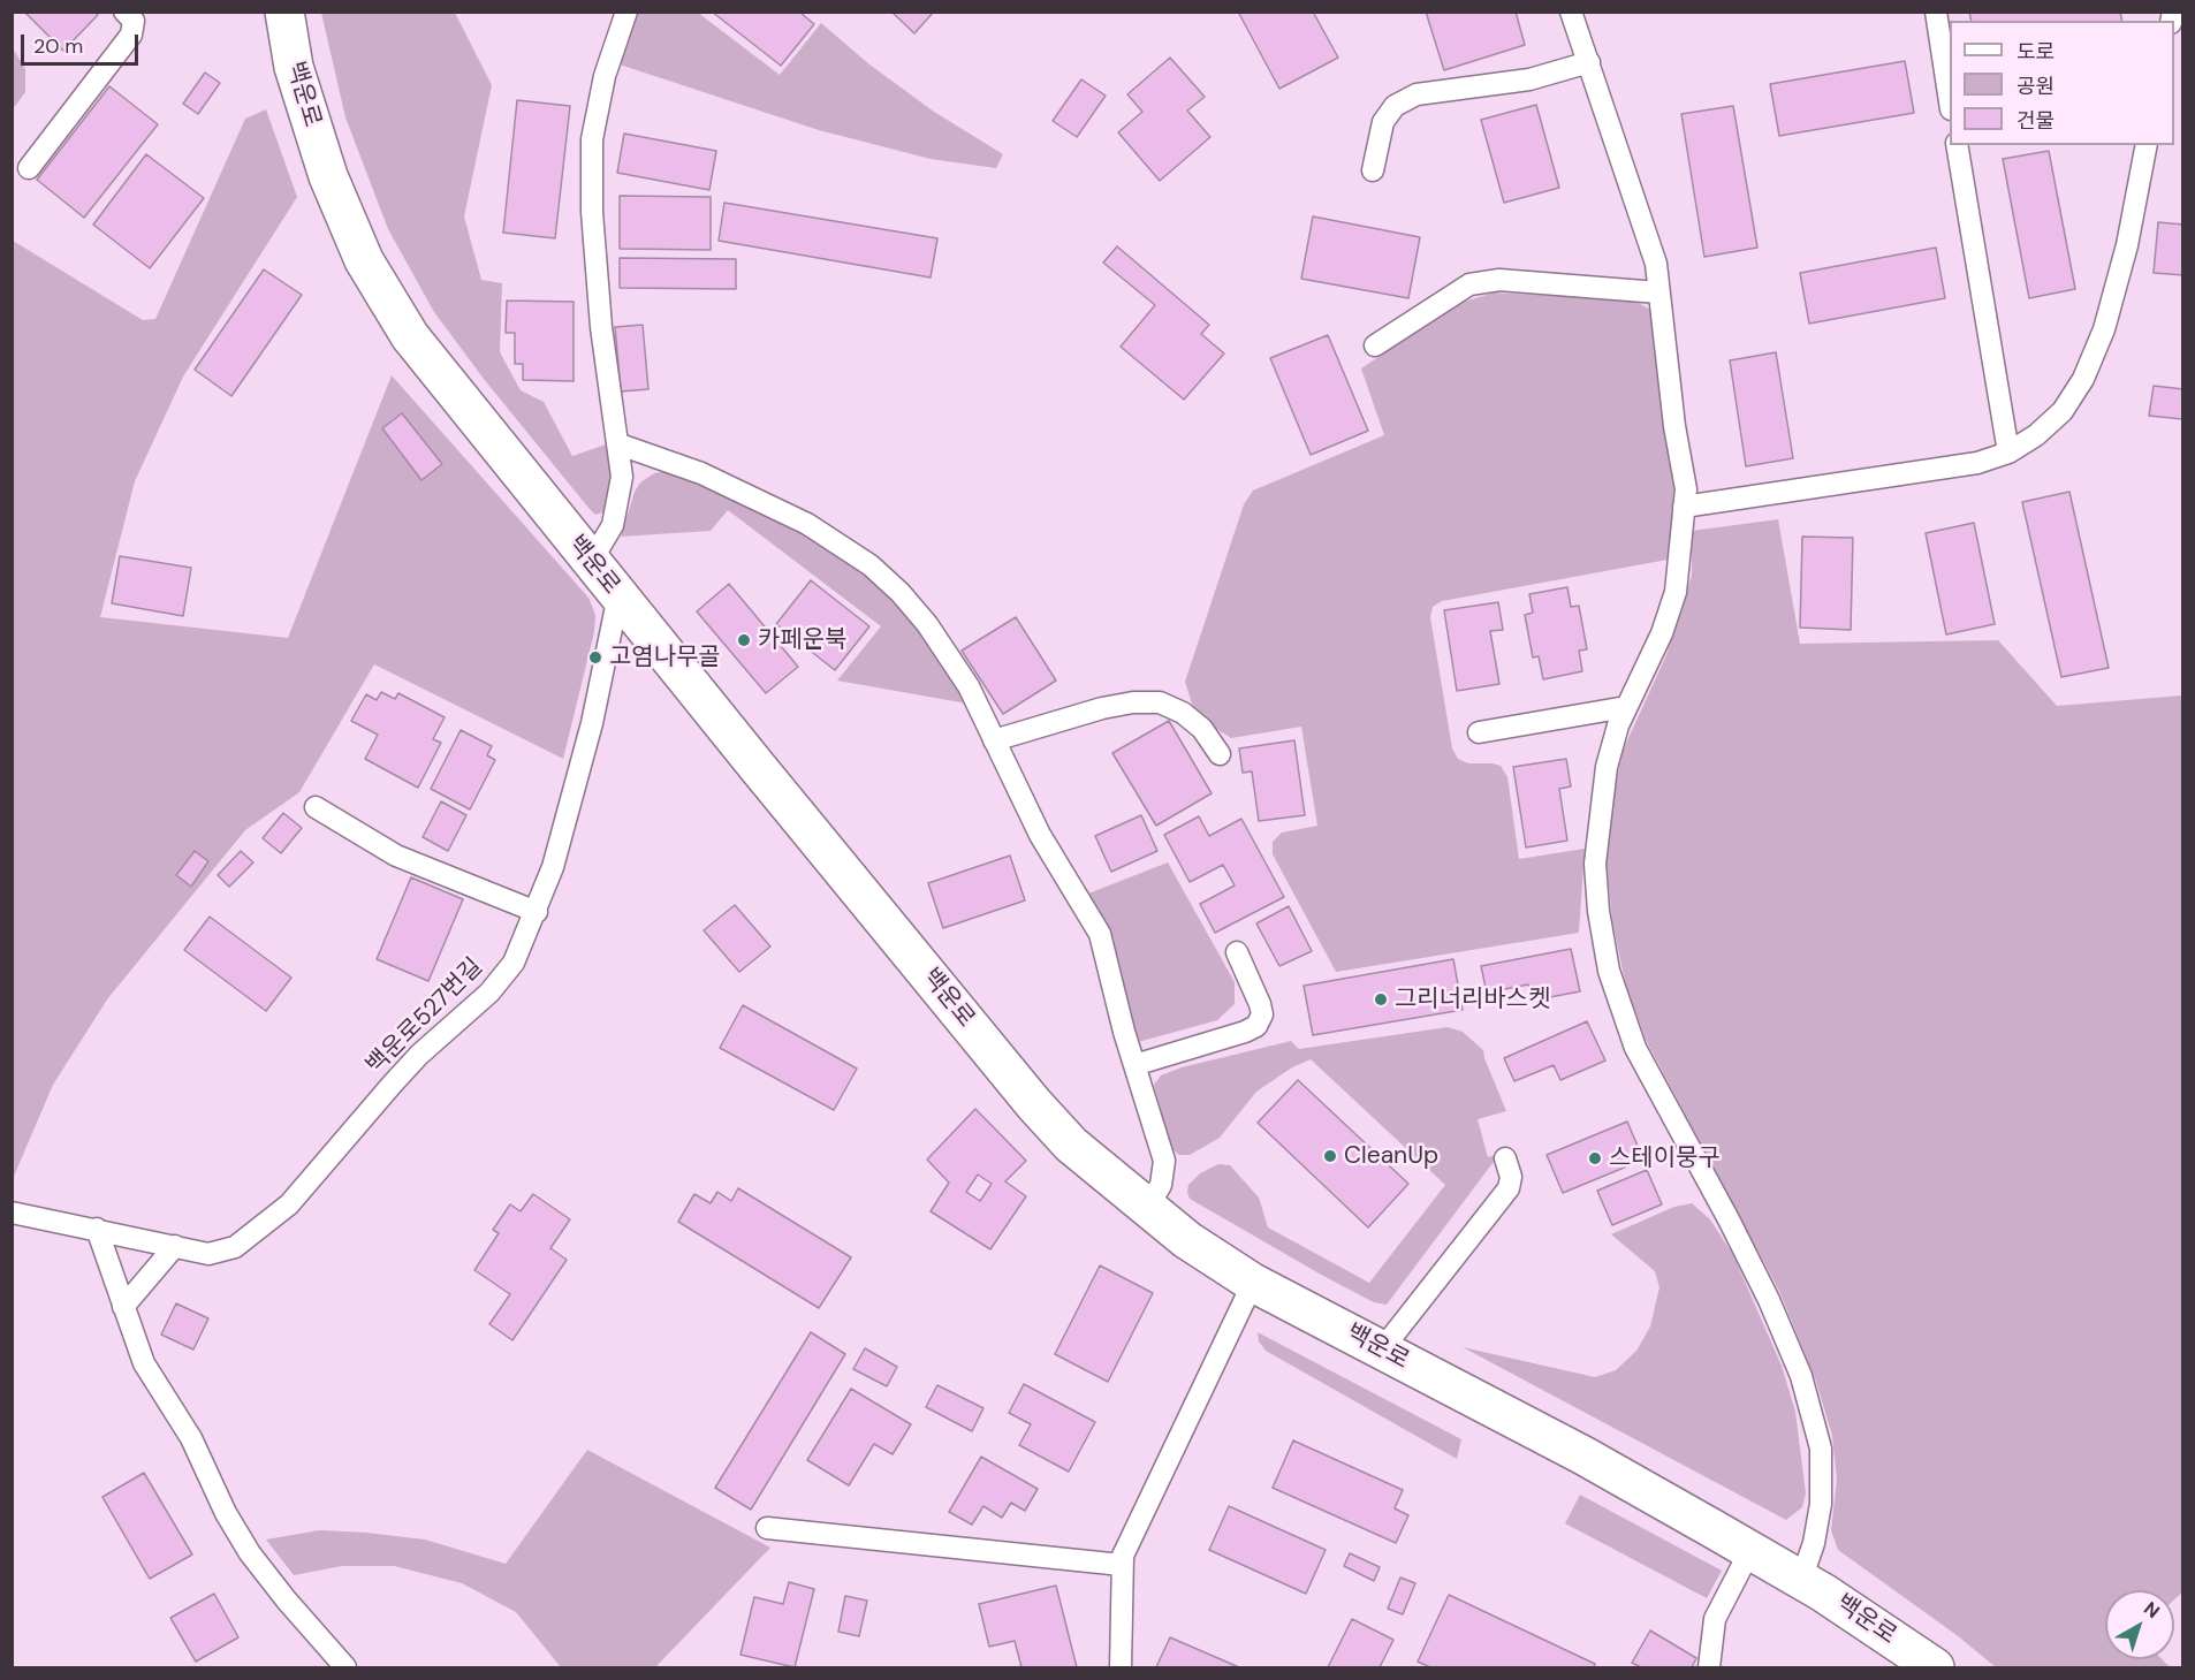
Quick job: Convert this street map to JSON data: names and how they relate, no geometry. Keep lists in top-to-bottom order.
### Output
{
  "streets": {
    "street": ["백운로"],
    "lane": ["백운로527번길"]
  },
  "crossings": [
    ["백운로", "백운로527번길"]
  ],
  "places": [
    "카페운북",
    "고염나무골",
    "그리너리바스켓",
    "CleanUp",
    "스테이뭉구"
  ],
  "legend": ["도로", "공원", "건물"],
  "scale_bar": "20 m",
  "north": "top right"
}
